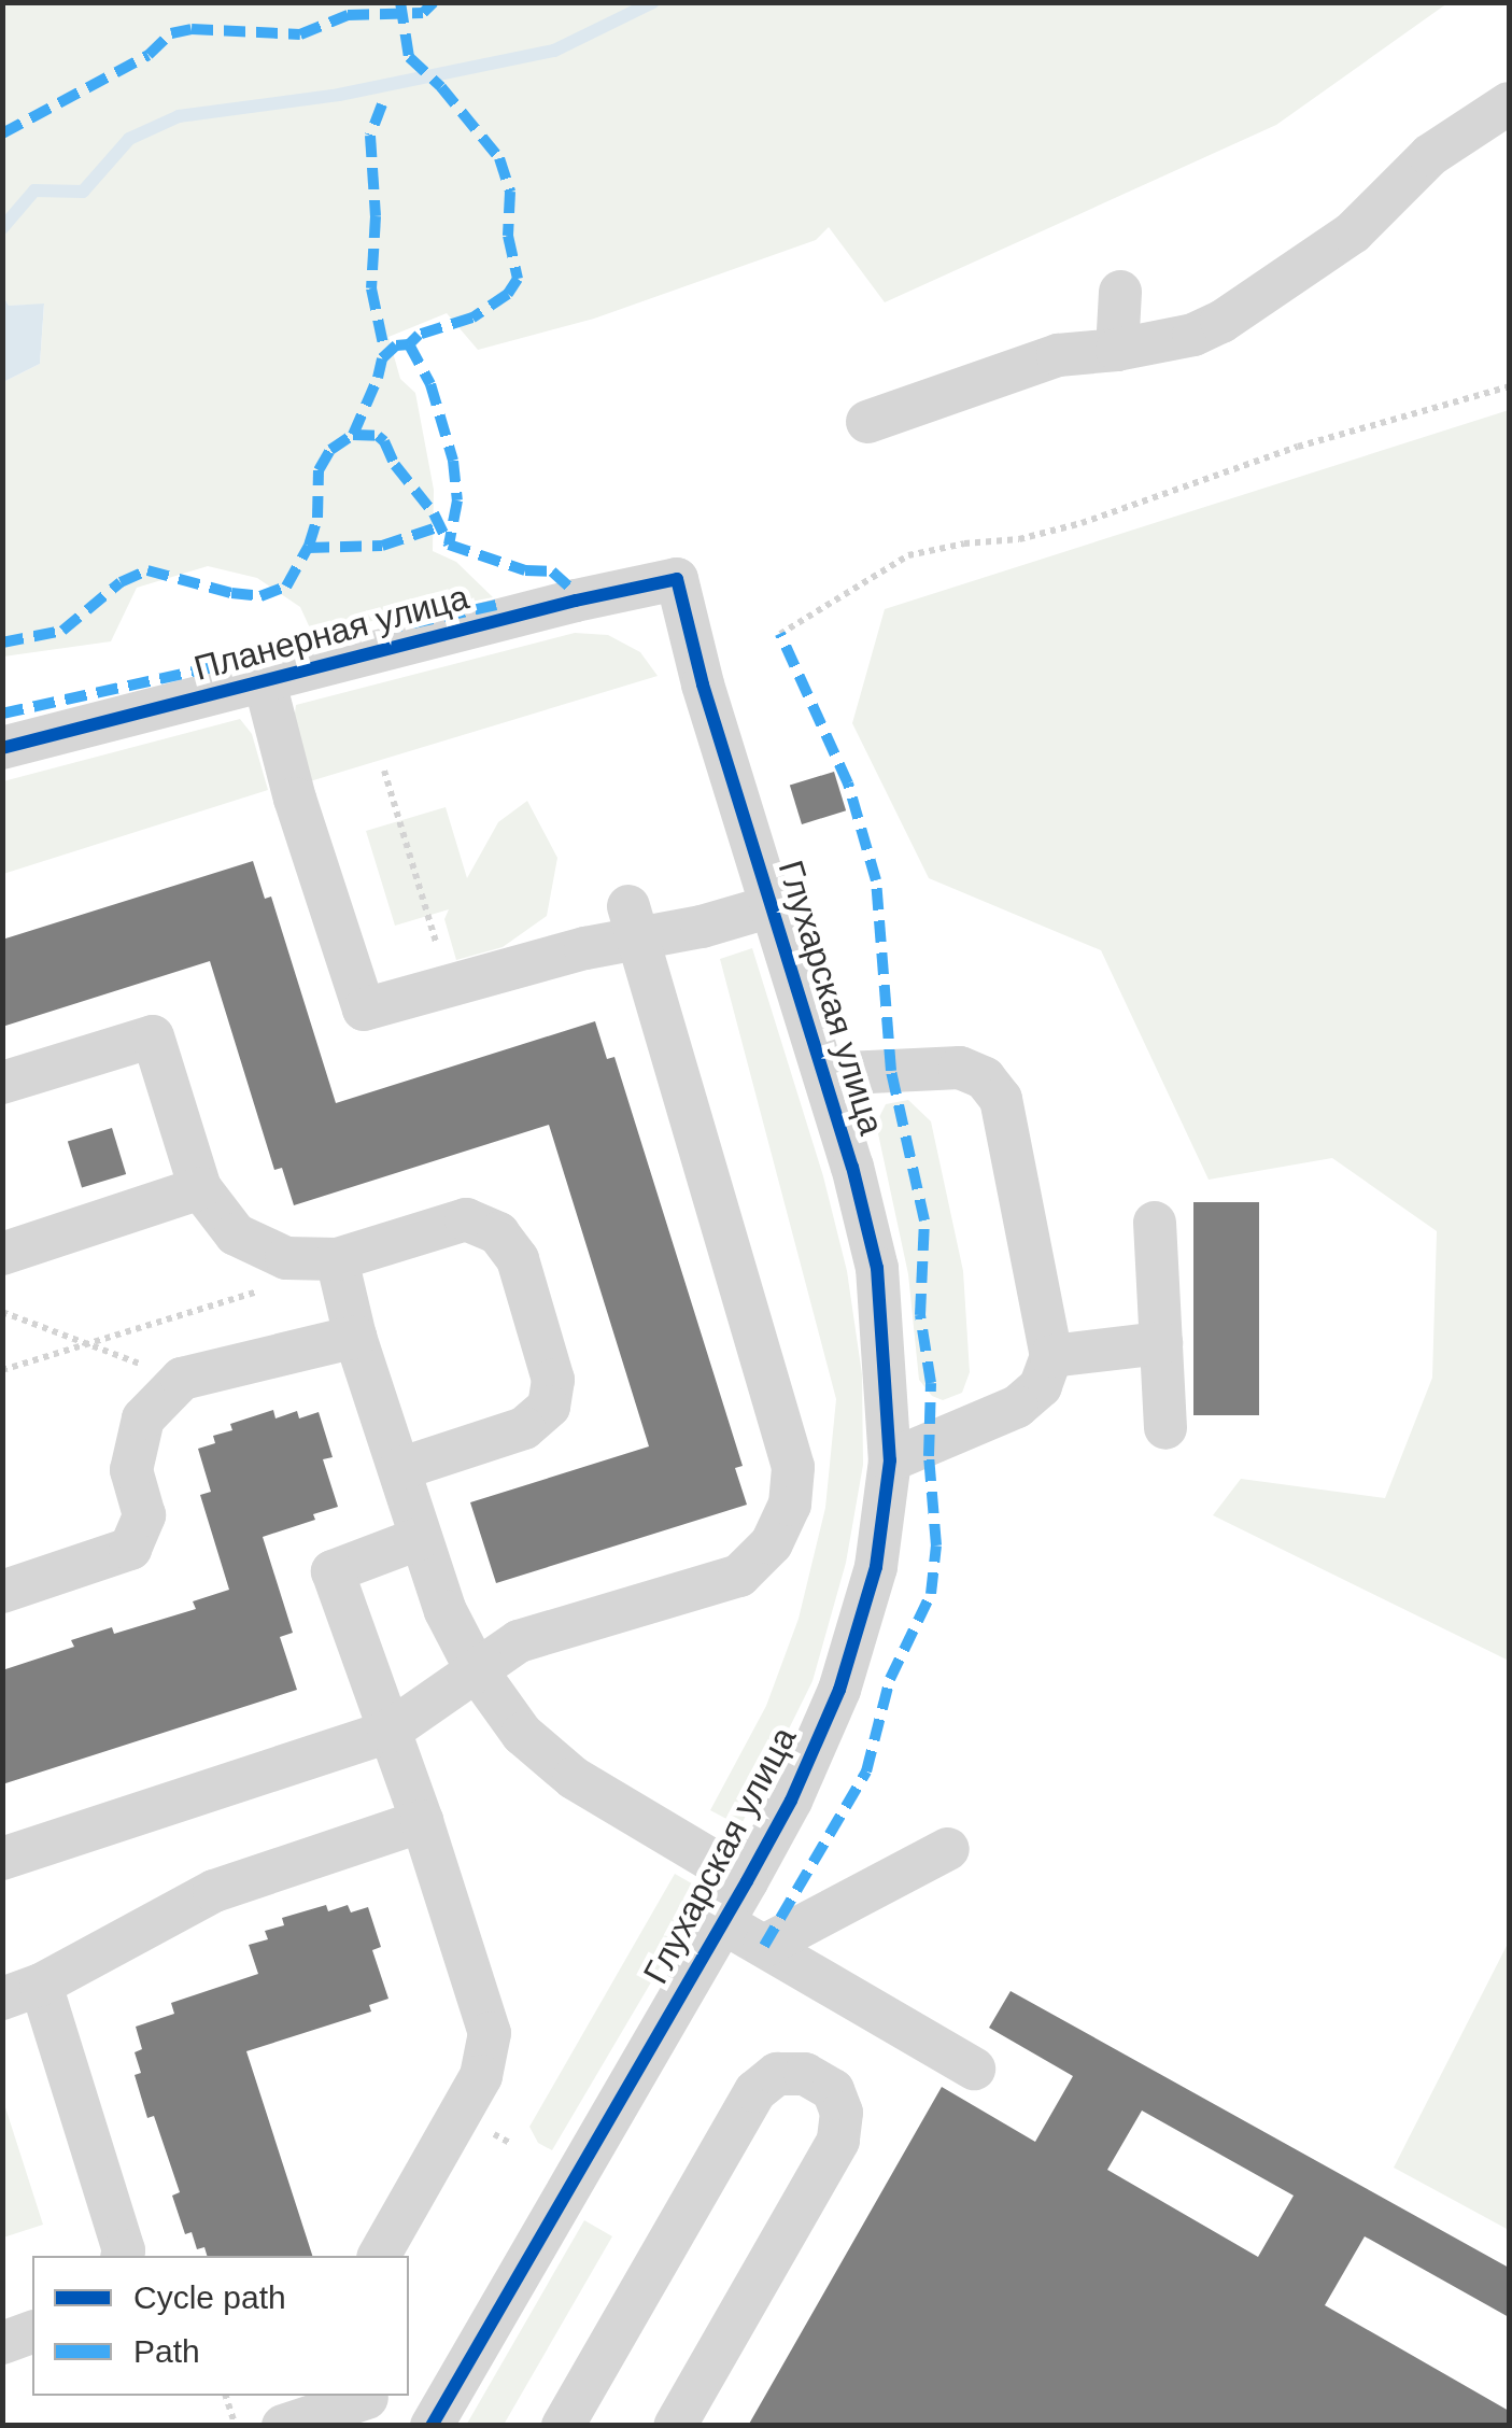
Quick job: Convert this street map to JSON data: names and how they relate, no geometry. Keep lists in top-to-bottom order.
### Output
{
  "streets": {
    "street": ["Планерная улица", "Глухарская улица"]
  },
  "crossings": [
    ["Планерная улица", "Глухарская улица"]
  ],
  "legend": ["Cycle path", "Path"]
}
